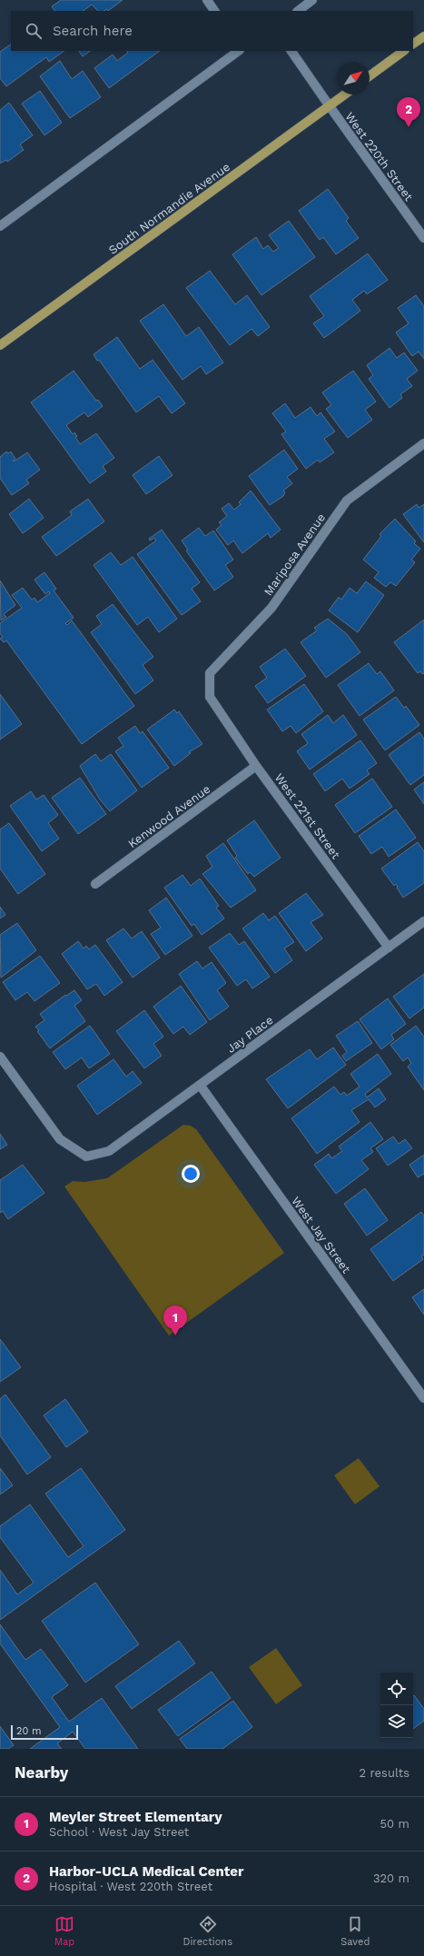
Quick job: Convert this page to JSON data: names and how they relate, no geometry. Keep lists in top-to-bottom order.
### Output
{
  "streets": {
    "main road": ["South Normandie Avenue"],
    "street": [
      "West 220th Street",
      "Mariposa Avenue",
      "Kenwood Avenue",
      "West 221st Street",
      "Jay Place",
      "West Jay Street"
    ]
  },
  "crossings": [
    ["West 220th Street", "South Normandie Avenue"],
    ["Mariposa Avenue", "West 221st Street"],
    ["Kenwood Avenue", "West 221st Street"],
    ["West 221st Street", "Jay Place"],
    ["Jay Place", "West Jay Street"]
  ],
  "scale_bar": "20 m",
  "north": "top right",
  "page": {
    "search": "Search here",
    "pins": ["2", "1"],
    "scale": "20 m",
    "heading": ["Nearby", "2 results"],
    "list": [
      {
        "mark": "1",
        "name": "Meyler Street Elementary",
        "note": "School · West Jay Street",
        "value": "50 m"
      },
      {
        "mark": "2",
        "name": "Harbor-UCLA Medical Center",
        "note": "Hospital · West 220th Street",
        "value": "320 m"
      }
    ],
    "nav": ["Map", "Directions", "Saved"]
  }
}
